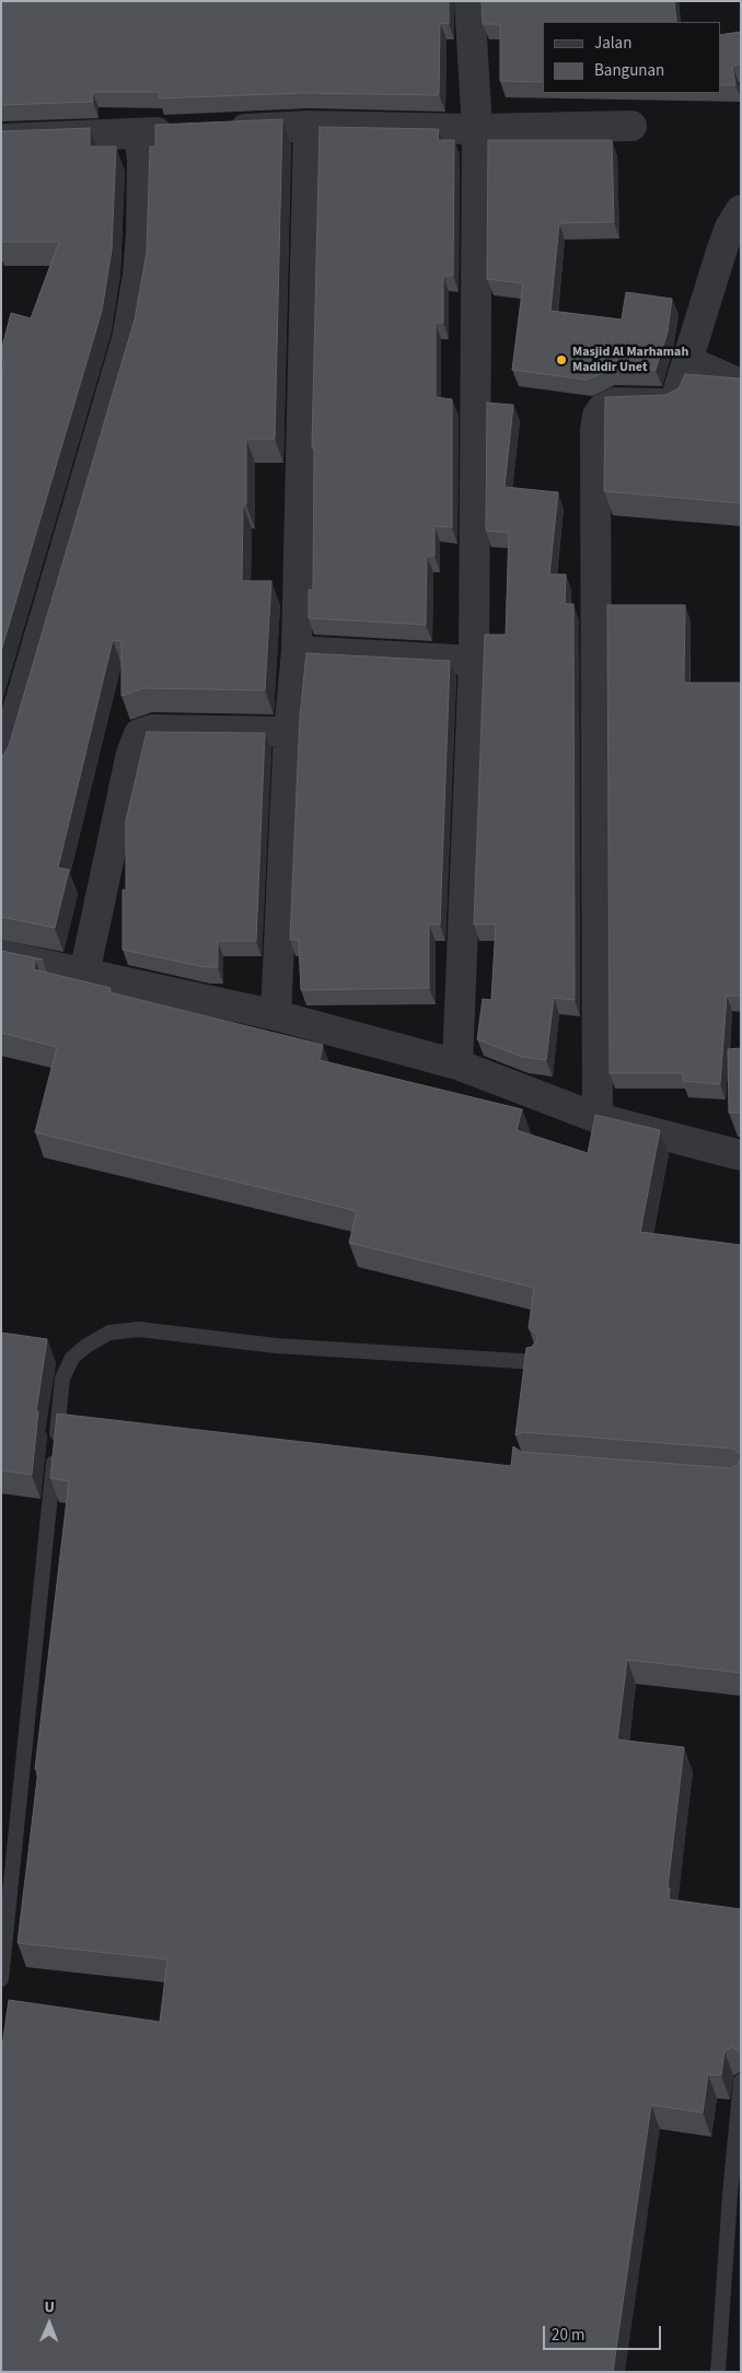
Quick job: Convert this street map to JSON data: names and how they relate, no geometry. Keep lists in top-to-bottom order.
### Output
{
  "places": ["Masjid Al Marhamah Madidir Unet"],
  "legend": ["Jalan", "Bangunan"],
  "scale_bar": "20 m",
  "north": "top"
}
